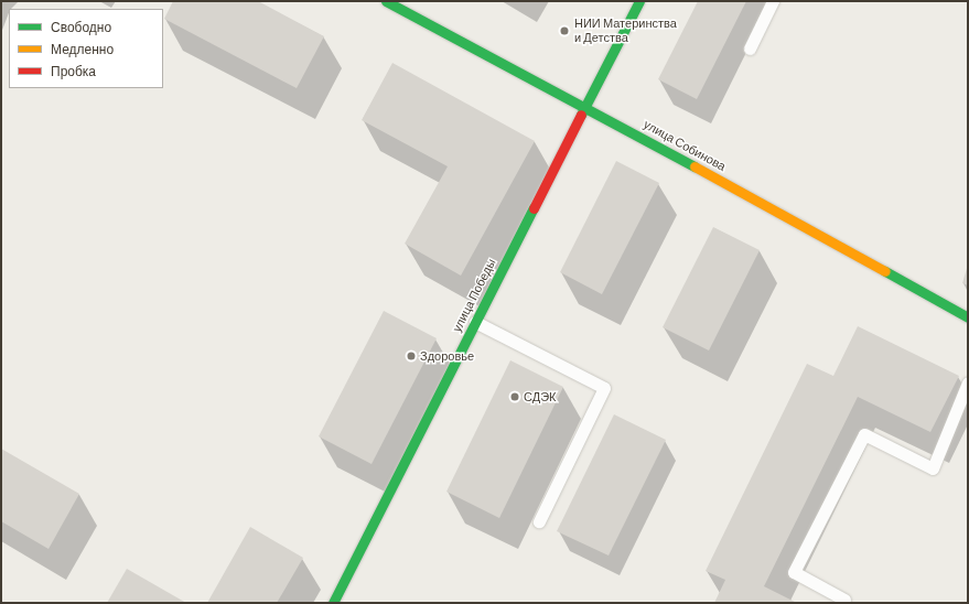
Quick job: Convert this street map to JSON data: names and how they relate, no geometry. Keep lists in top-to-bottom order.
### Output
{
  "streets": {
    "street": ["улица Собинова", "улица Победы"]
  },
  "crossings": [
    ["улица Собинова", "улица Победы"]
  ],
  "places": ["НИИ Материнства и Детства", "Здоровье", "СДЭК"],
  "legend": ["Свободно", "Медленно", "Пробка"]
}
